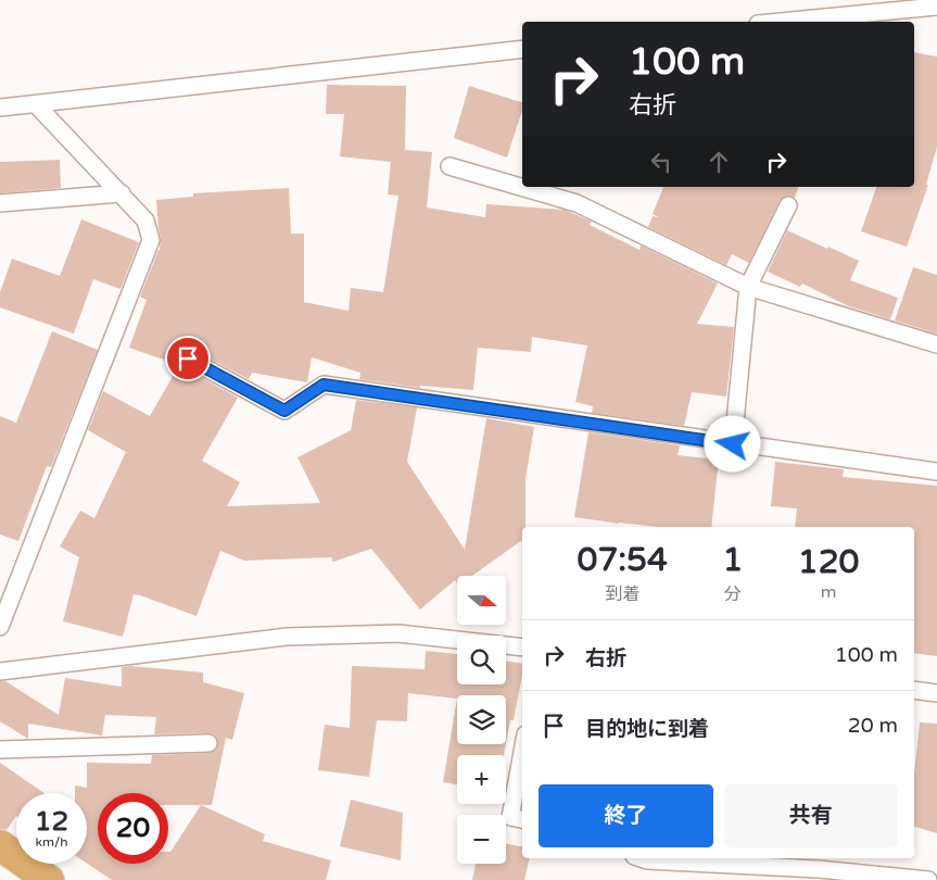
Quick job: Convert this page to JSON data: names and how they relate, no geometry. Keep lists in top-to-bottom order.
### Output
{
  "north": "right",
  "page": {
    "turn": ["100 m", "右折"],
    "eta": [
      "07:54",
      "到着",
      "1",
      "分",
      "120",
      "m"
    ],
    "map_buttons": ["+", "−"],
    "list": [
      {
        "name": "右折",
        "value": "100 m"
      },
      {
        "name": "目的地に到着",
        "value": "20 m"
      }
    ],
    "buttons": ["終了", "共有"],
    "speed": "12 km/h",
    "limit": "20"
  }
}
